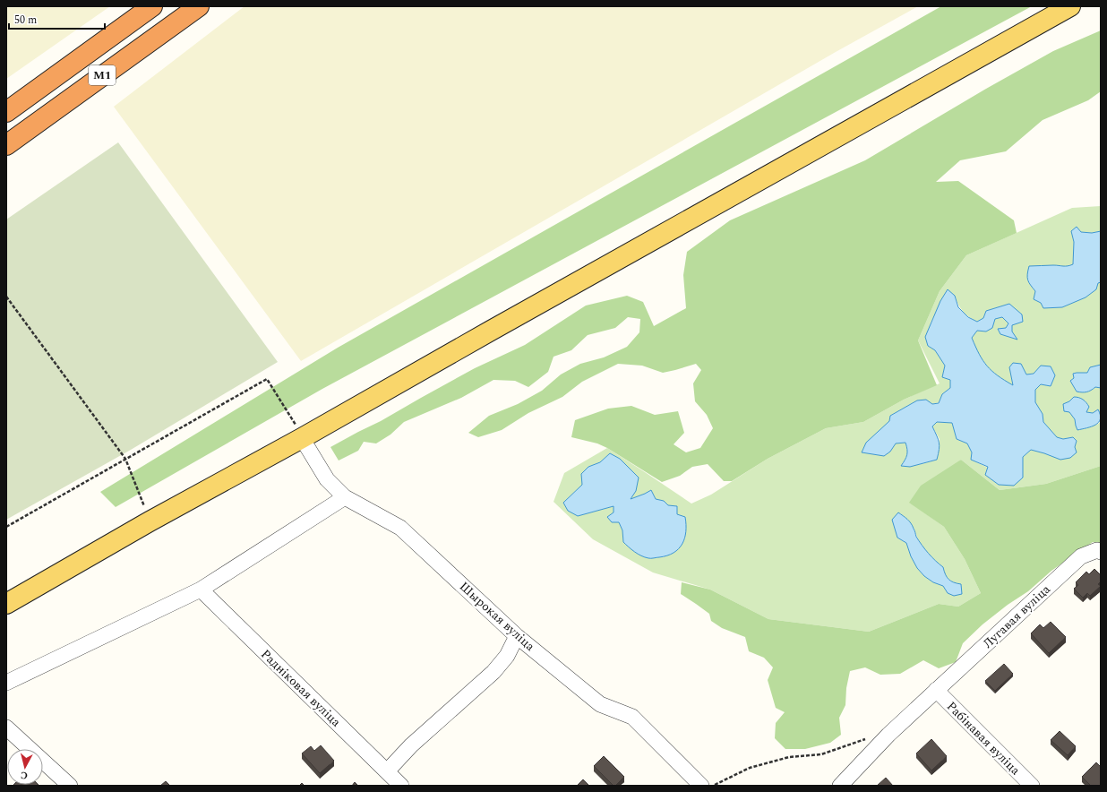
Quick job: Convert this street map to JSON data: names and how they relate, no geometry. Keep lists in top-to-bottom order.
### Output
{
  "streets": {
    "highway": ["М1"],
    "street": [
      "Шырокая вуліца",
      "Лугавая вуліца",
      "Радніковая вуліца",
      "Рабінавая вуліца"
    ]
  },
  "crossings": [
    ["Лугавая вуліца", "Рабінавая вуліца"]
  ],
  "scale_bar": "50 m",
  "north": "bottom"
}
